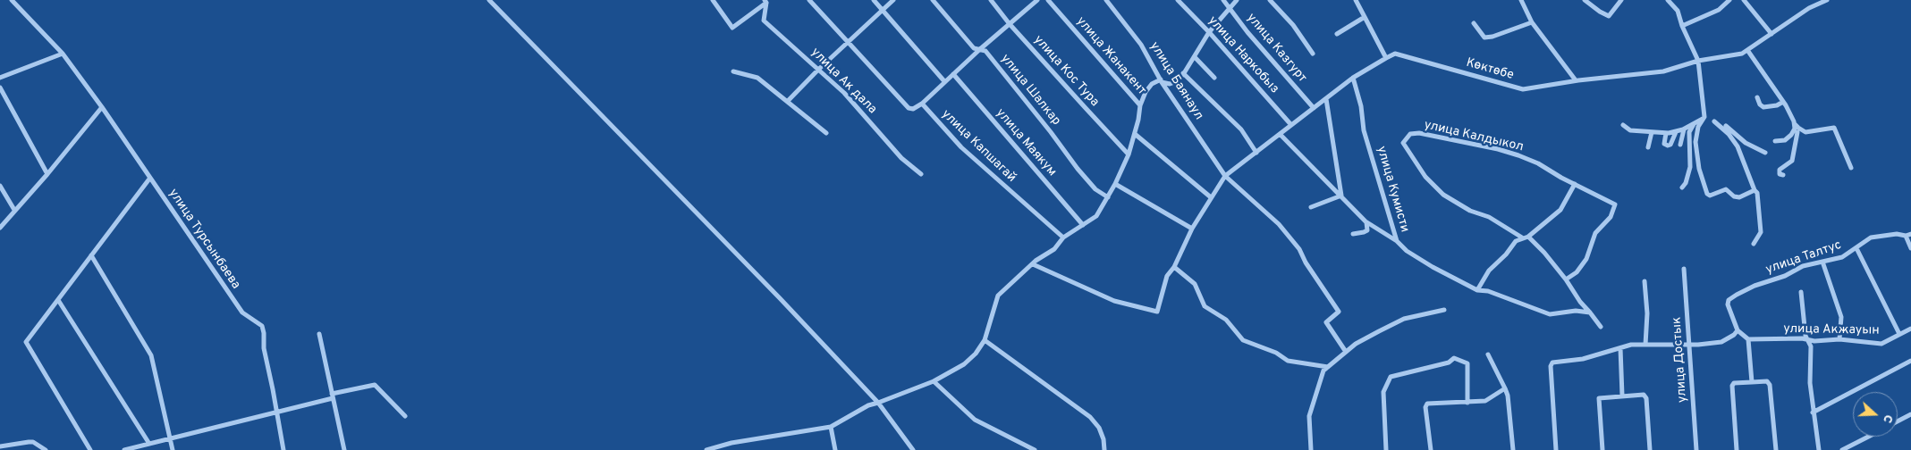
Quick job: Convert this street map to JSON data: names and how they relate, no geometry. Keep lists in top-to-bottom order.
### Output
{
  "streets": {
    "street": [
      "улица Казгурт",
      "улица Наркобыз",
      "улица Жанакент",
      "Көктөбе",
      "улица Кос Тура",
      "улица Ак дала",
      "улица Баянаул",
      "улица Шалкар",
      "улица Калдыкол",
      "улица Маякум",
      "улица Капшагай",
      "улица Кумисти",
      "улица Турсынбаева",
      "улица Талтус",
      "улица Акжауын",
      "улица Достык"
    ]
  },
  "crossings": [
    ["улица Казгурт", "Көктөбе"],
    ["улица Наркобыз", "Көктөбе"],
    ["Көктөбе", "улица Баянаул"],
    ["Көктөбе", "улица Кумисти"]
  ],
  "north": "right"
}
